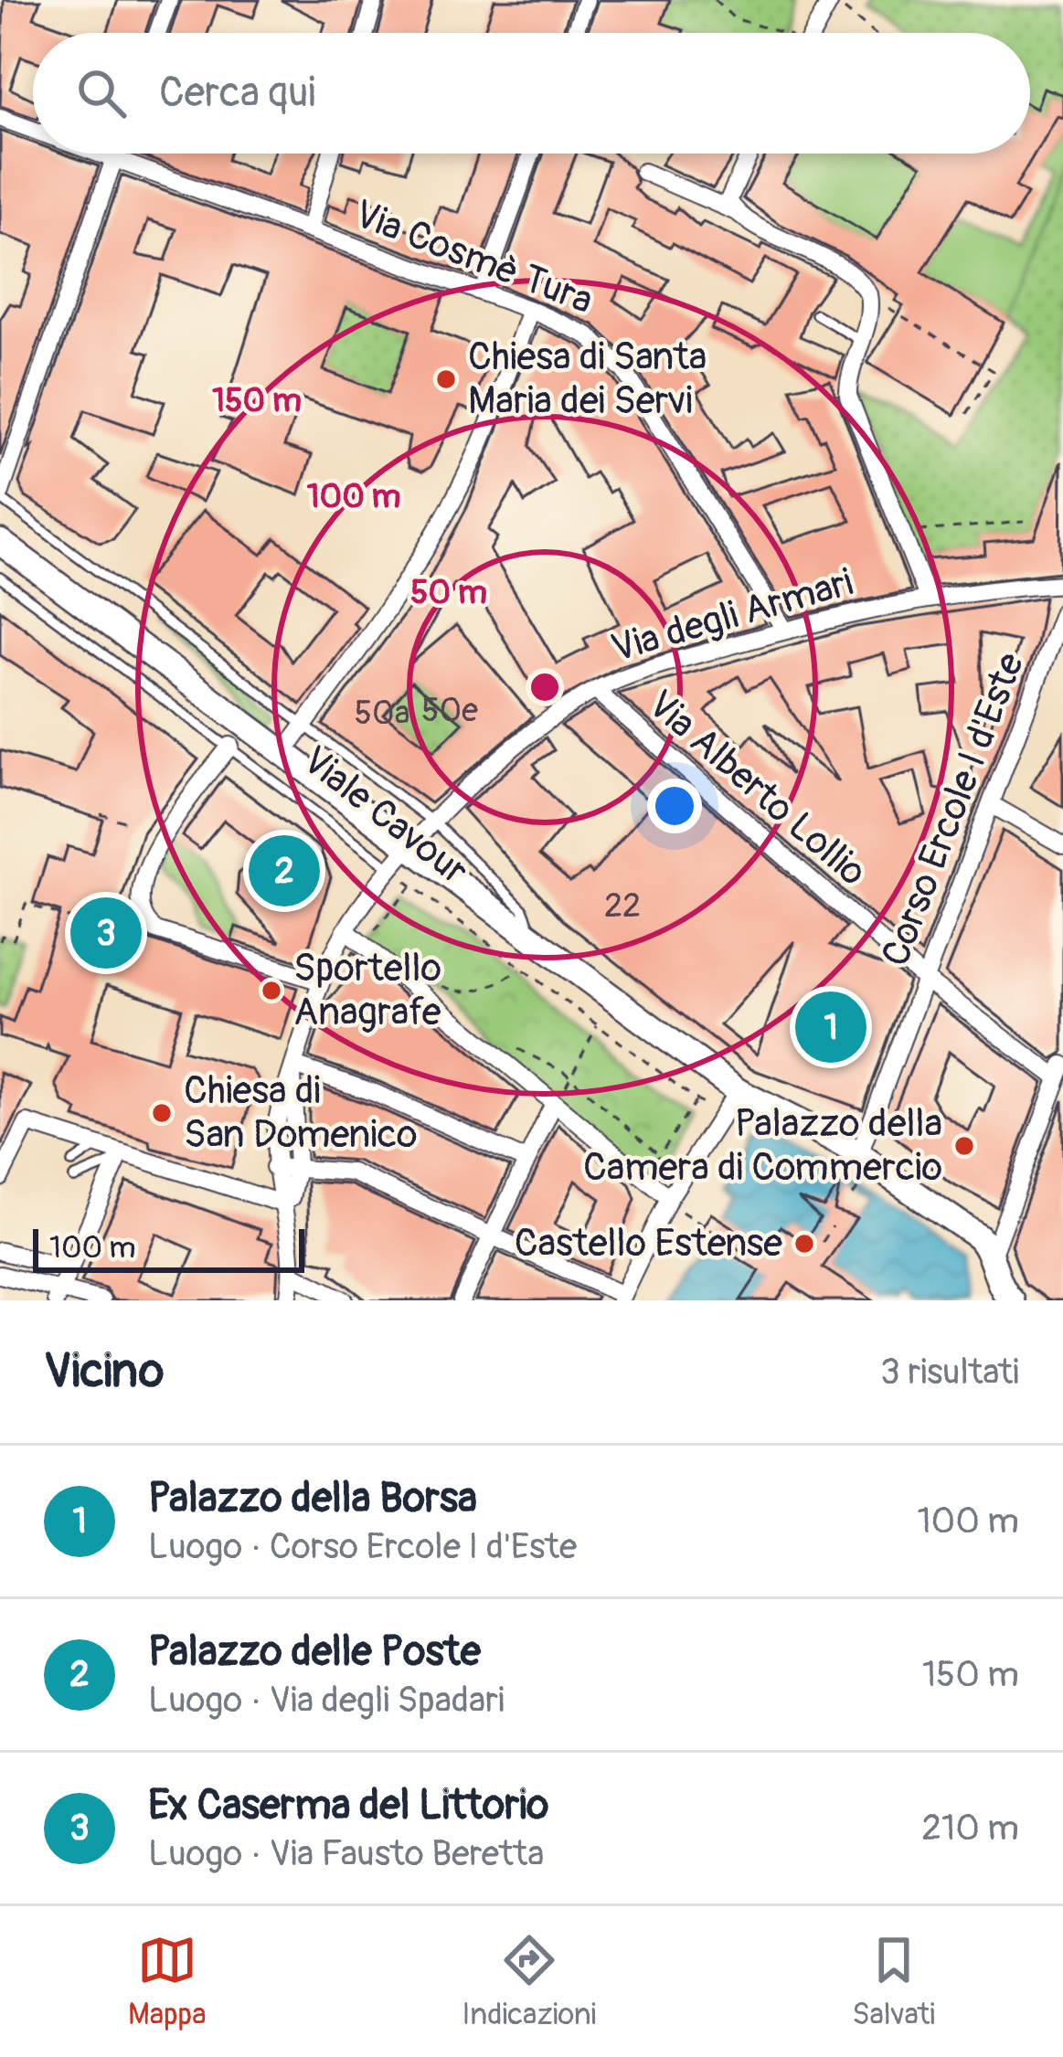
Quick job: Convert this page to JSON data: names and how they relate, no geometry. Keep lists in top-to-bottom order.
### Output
{
  "streets": {
    "street": [
      "Via Cosmè Tura",
      "Via degli Armari",
      "Via Alberto Lollio",
      "Corso Ercole I d'Este",
      "Viale Cavour"
    ]
  },
  "crossings": [
    ["Via Cosmè Tura", "Via degli Armari"],
    ["Via degli Armari", "Via Alberto Lollio"],
    ["Via degli Armari", "Viale Cavour"],
    ["Via Alberto Lollio", "Corso Ercole I d'Este"],
    ["Corso Ercole I d'Este", "Viale Cavour"]
  ],
  "places": [
    "Chiesa di Santa Maria dei Servi",
    "Sportello Anagrafe",
    "Chiesa di San Domenico",
    "Palazzo della Camera di Commercio",
    "Castello Estense"
  ],
  "house_numbers": ["50e", "50a", "22"],
  "scale_bar": "100 m",
  "page": {
    "search": "Cerca qui",
    "pins": ["2", "3", "1"],
    "scale": "100 m",
    "heading": ["Vicino", "3 risultati"],
    "list": [
      {
        "mark": "1",
        "name": "Palazzo della Borsa",
        "note": "Luogo · Corso Ercole I d'Este",
        "value": "100 m"
      },
      {
        "mark": "2",
        "name": "Palazzo delle Poste",
        "note": "Luogo · Via degli Spadari",
        "value": "150 m"
      },
      {
        "mark": "3",
        "name": "Ex Caserma del Littorio",
        "note": "Luogo · Via Fausto Beretta",
        "value": "210 m"
      }
    ],
    "nav": ["Mappa", "Indicazioni", "Salvati"]
  },
  "rings": ["150 m", "100 m", "50 m"]
}
